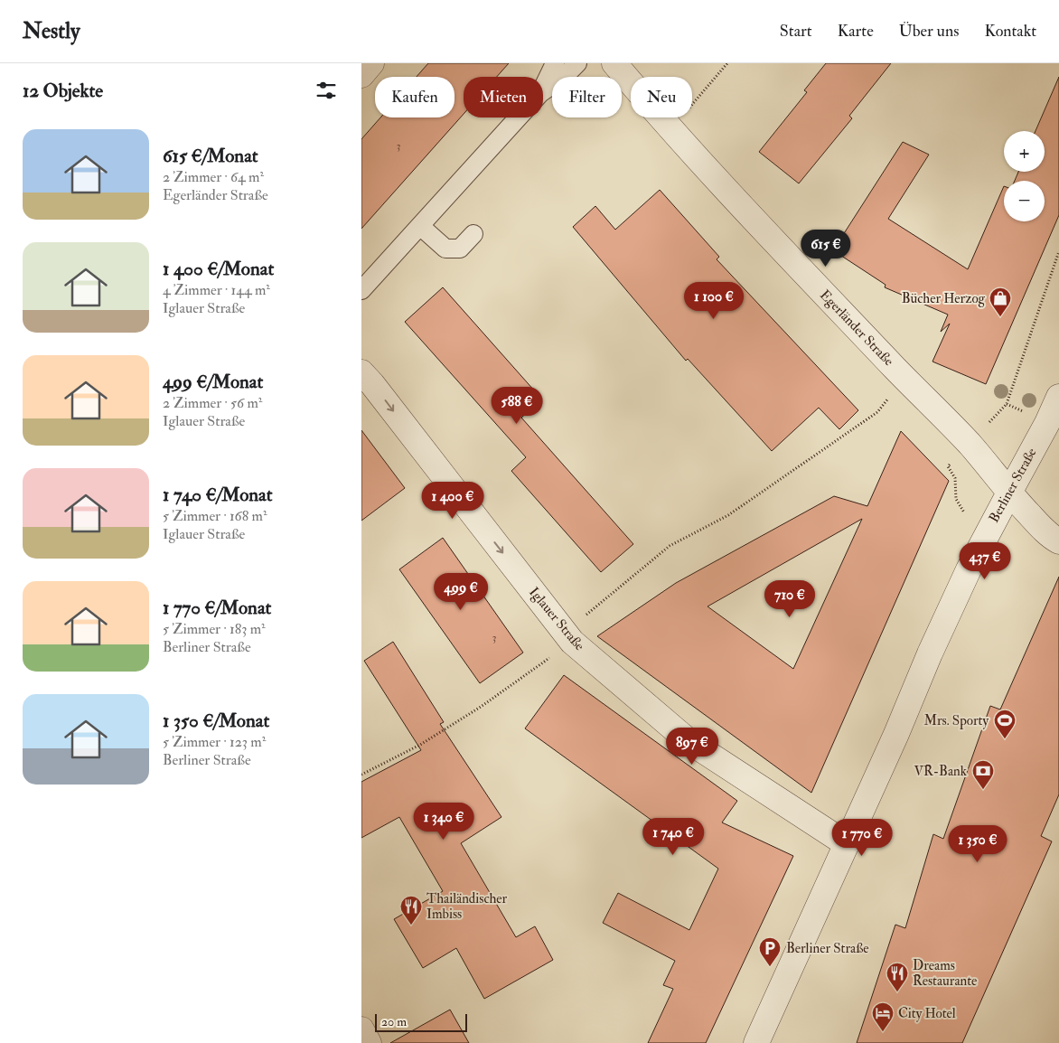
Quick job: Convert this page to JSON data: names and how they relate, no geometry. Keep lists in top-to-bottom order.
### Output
{
  "streets": {
    "street": ["Egerländer Straße", "Berliner Straße", "Iglauer Straße"]
  },
  "crossings": [
    ["Egerländer Straße", "Berliner Straße"],
    ["Berliner Straße", "Iglauer Straße"]
  ],
  "one_way": ["Iglauer Straße"],
  "places": {
    "shop": ["Bücher Herzog"],
    "sports": ["Mrs. Sporty"],
    "bank": ["VR-Bank"],
    "restaurant": ["Thailändischer Imbiss", "Dreams Restaurante"],
    "parking": ["Berliner Straße"],
    "hotel": ["City Hotel"]
  },
  "house_numbers": ["3", "3"],
  "scale_bar": "20 m",
  "page": {
    "header": "Nestly",
    "nav": [
      "Start",
      "Karte",
      "Über uns",
      "Kontakt"
    ],
    "heading": "12 Objekte",
    "chip": [
      "Kaufen",
      "Mieten",
      "Filter",
      "Neu"
    ],
    "list": [
      {
        "name": "615 €/Monat",
        "note": "2 Zimmer · 64 m² · Egerländer Straße"
      },
      {
        "name": "1 400 €/Monat",
        "note": "4 Zimmer · 144 m² · Iglauer Straße"
      },
      {
        "name": "499 €/Monat",
        "note": "2 Zimmer · 56 m² · Iglauer Straße"
      },
      {
        "name": "1 740 €/Monat",
        "note": "5 Zimmer · 168 m² · Iglauer Straße"
      },
      {
        "name": "1 770 €/Monat",
        "note": "5 Zimmer · 183 m² · Berliner Straße"
      },
      {
        "name": "1 350 €/Monat",
        "note": "5 Zimmer · 123 m² · Berliner Straße"
      }
    ],
    "map_buttons": ["+", "−"],
    "price": [
      "615 €",
      "1 100 €",
      "588 €",
      "1 400 €",
      "437 €",
      "499 €",
      "710 €",
      "897 €",
      "1 340 €",
      "1 740 €",
      "1 770 €",
      "1 350 €"
    ],
    "scale": "20 m"
  }
}
